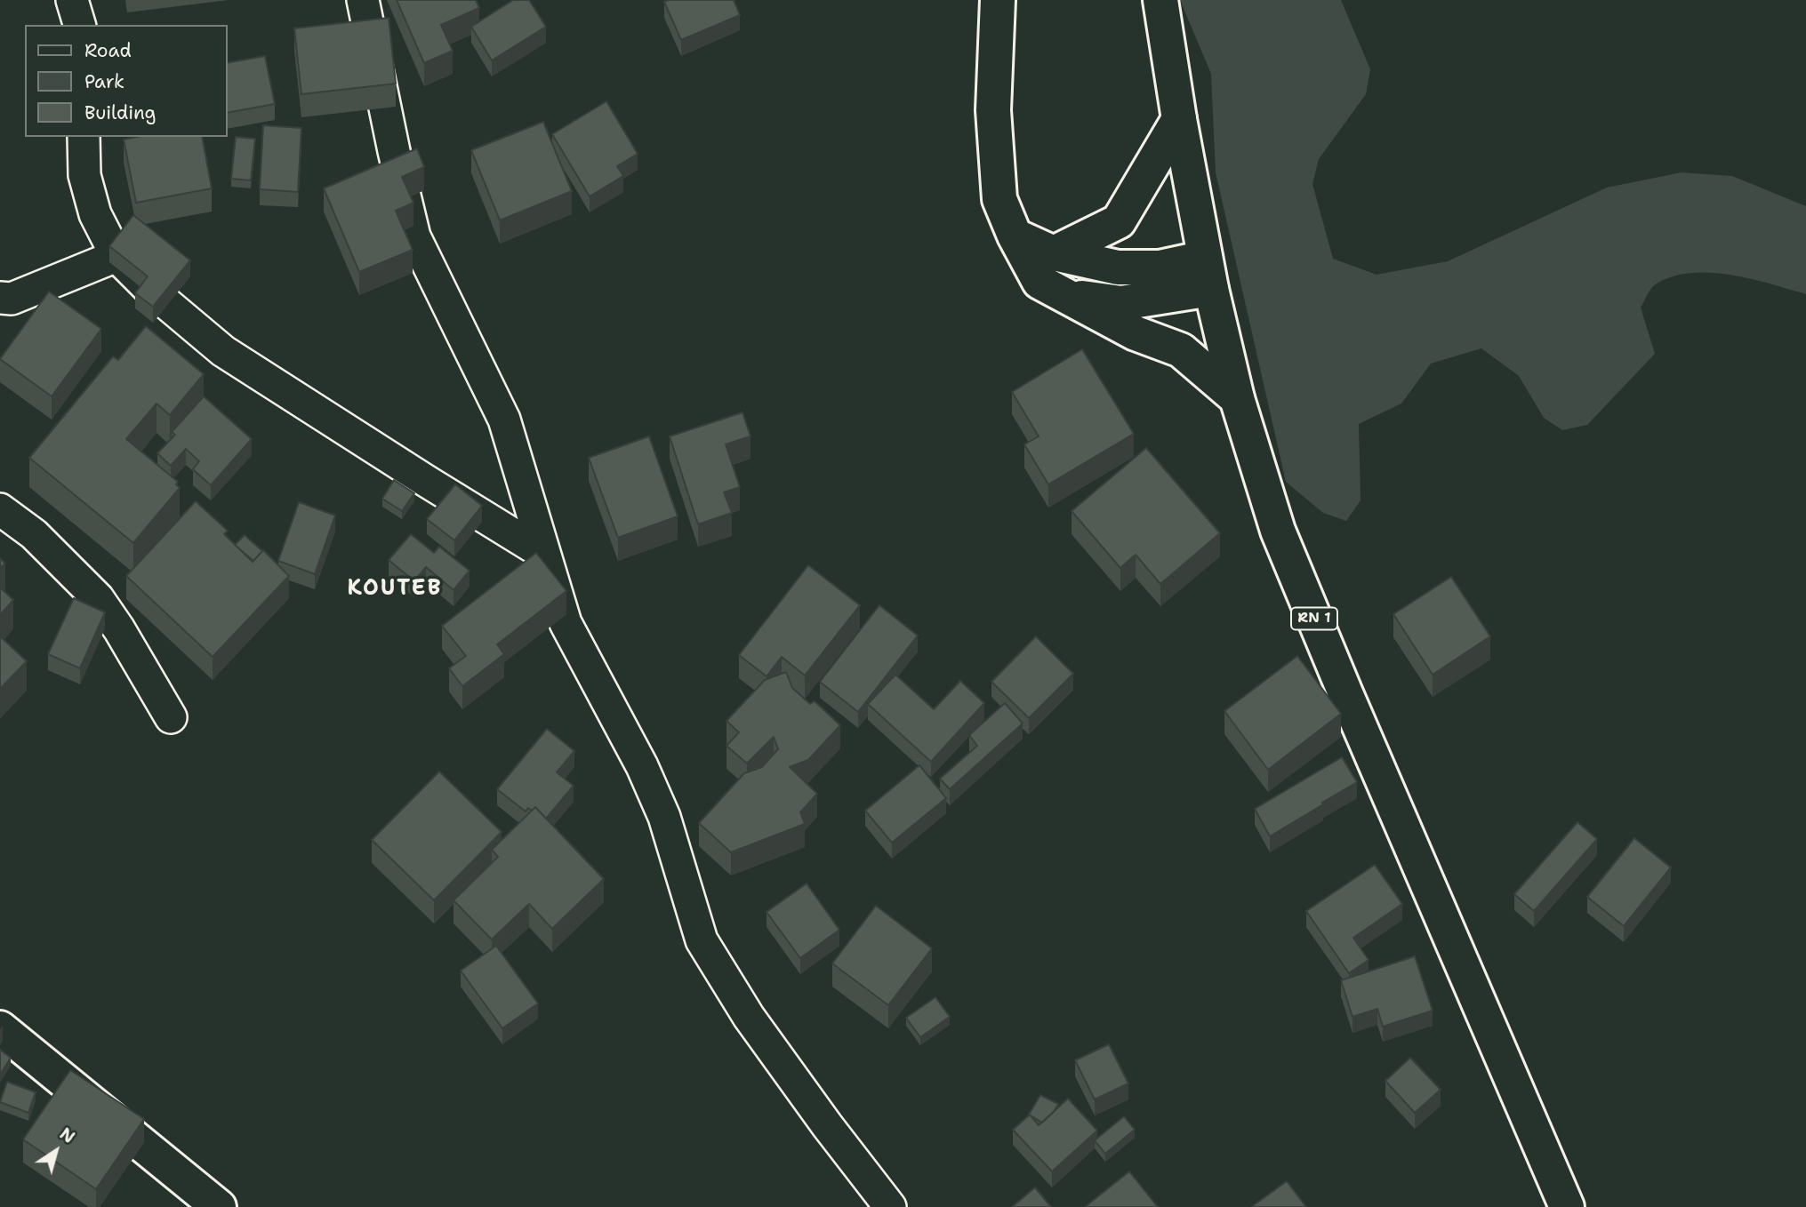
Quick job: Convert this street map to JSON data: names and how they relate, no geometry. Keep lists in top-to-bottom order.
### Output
{
  "streets": {
    "main road": ["RN 1"]
  },
  "districts": ["KOUTEB"],
  "legend": ["Road", "Park", "Building"],
  "north": "top right"
}
